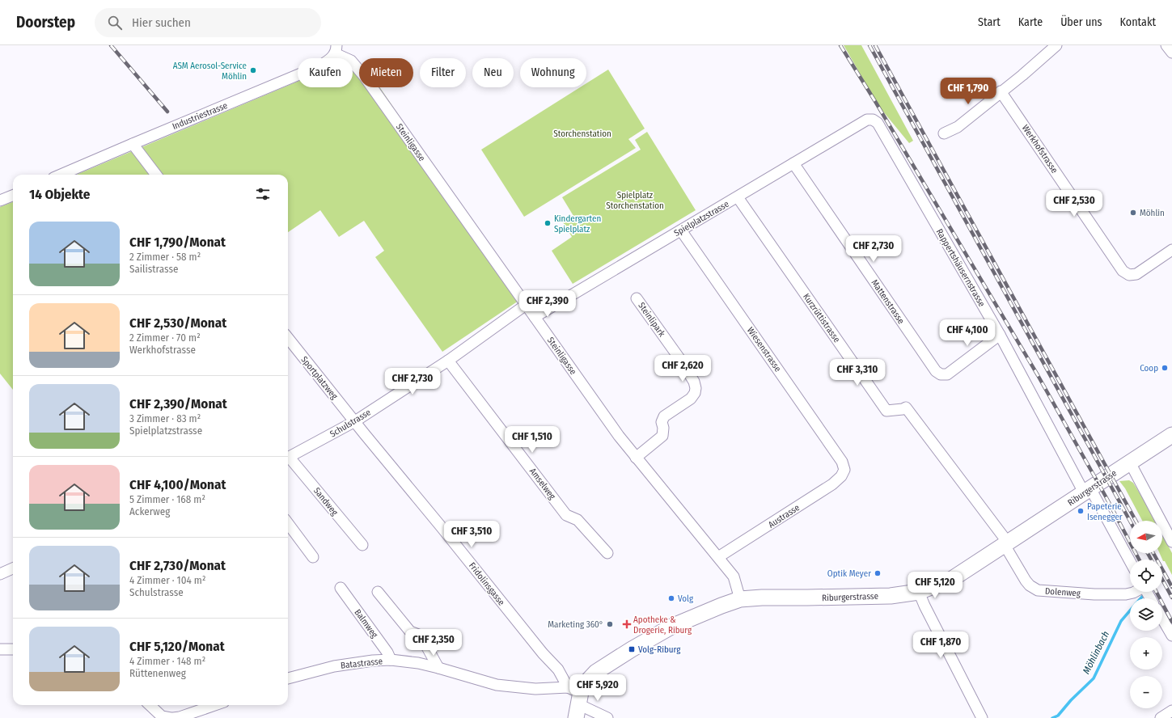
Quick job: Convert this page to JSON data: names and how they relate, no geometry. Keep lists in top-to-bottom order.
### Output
{
  "streets": {
    "street": [
      "Industriestrasse",
      "Steinligasse",
      "Werkhofstrasse",
      "Spielplatzstrasse",
      "Rappertshäusernstrasse",
      "Mattenstrasse",
      "Kurzrüttistrasse",
      "Steinlipark",
      "Wiesenstrasse",
      "Sportplatzweg",
      "Schulstrasse",
      "Amselweg",
      "Riburgerstrasse",
      "Sandweg",
      "Austrasse",
      "Fridolinsgasse",
      "Dolenweg",
      "Balmweg",
      "Batastrasse"
    ]
  },
  "crossings": [
    ["Industriestrasse", "Steinligasse"],
    ["Steinligasse", "Spielplatzstrasse"],
    ["Steinligasse", "Steinlipark"],
    ["Steinligasse", "Schulstrasse"],
    ["Steinligasse", "Riburgerstrasse"],
    ["Steinligasse", "Austrasse"],
    ["Spielplatzstrasse", "Rappertshäusernstrasse"],
    ["Spielplatzstrasse", "Mattenstrasse"],
    ["Spielplatzstrasse", "Kurzrüttistrasse"],
    ["Spielplatzstrasse", "Wiesenstrasse"],
    ["Rappertshäusernstrasse", "Mattenstrasse"],
    ["Rappertshäusernstrasse", "Riburgerstrasse"],
    ["Kurzrüttistrasse", "Riburgerstrasse"],
    ["Kurzrüttistrasse", "Dolenweg"],
    ["Wiesenstrasse", "Austrasse"],
    ["Sportplatzweg", "Schulstrasse"],
    ["Sportplatzweg", "Fridolinsgasse"],
    ["Schulstrasse", "Amselweg"],
    ["Schulstrasse", "Fridolinsgasse"],
    ["Riburgerstrasse", "Fridolinsgasse"],
    ["Riburgerstrasse", "Dolenweg"],
    ["Riburgerstrasse", "Batastrasse"],
    ["Fridolinsgasse", "Batastrasse"],
    ["Balmweg", "Batastrasse"]
  ],
  "water": ["Möhlinbach"],
  "parks": ["Storchenstation", "Spielplatz Storchenstation"],
  "places": {
    "other": [
      "ASM Aerosol-Service Möhlin",
      "Möhlin",
      "Kindergarten Spielplatz",
      "Coop",
      "Papeterie Isenegger",
      "Optik Meyer",
      "Volg",
      "Marketing 360°"
    ],
    "health": ["Apotheke & Drogerie, Riburg"],
    "transit": ["Volg-Riburg"]
  },
  "north": "left",
  "page": {
    "header": "Doorstep",
    "search": "Hier suchen",
    "nav": [
      "Start",
      "Karte",
      "Über uns",
      "Kontakt"
    ],
    "chip": [
      "Kaufen",
      "Mieten",
      "Filter",
      "Neu",
      "Wohnung"
    ],
    "price": [
      "CHF 1,790",
      "CHF 2,530",
      "CHF 2,730",
      "CHF 2,390",
      "CHF 4,100",
      "CHF 2,620",
      "CHF 3,310",
      "CHF 2,730",
      "CHF 1,510",
      "CHF 3,510",
      "CHF 5,120",
      "CHF 2,350",
      "CHF 1,870",
      "CHF 5,920"
    ],
    "heading": "14 Objekte",
    "list": [
      {
        "name": "CHF 1,790/Monat",
        "note": "2 Zimmer · 58 m² · Sailistrasse"
      },
      {
        "name": "CHF 2,530/Monat",
        "note": "2 Zimmer · 70 m² · Werkhofstrasse"
      },
      {
        "name": "CHF 2,390/Monat",
        "note": "3 Zimmer · 83 m² · Spielplatzstrasse"
      },
      {
        "name": "CHF 4,100/Monat",
        "note": "5 Zimmer · 168 m² · Ackerweg"
      },
      {
        "name": "CHF 2,730/Monat",
        "note": "4 Zimmer · 104 m² · Schulstrasse"
      },
      {
        "name": "CHF 5,120/Monat",
        "note": "4 Zimmer · 148 m² · Rüttenenweg"
      }
    ],
    "map_buttons": ["+", "−"]
  }
}
